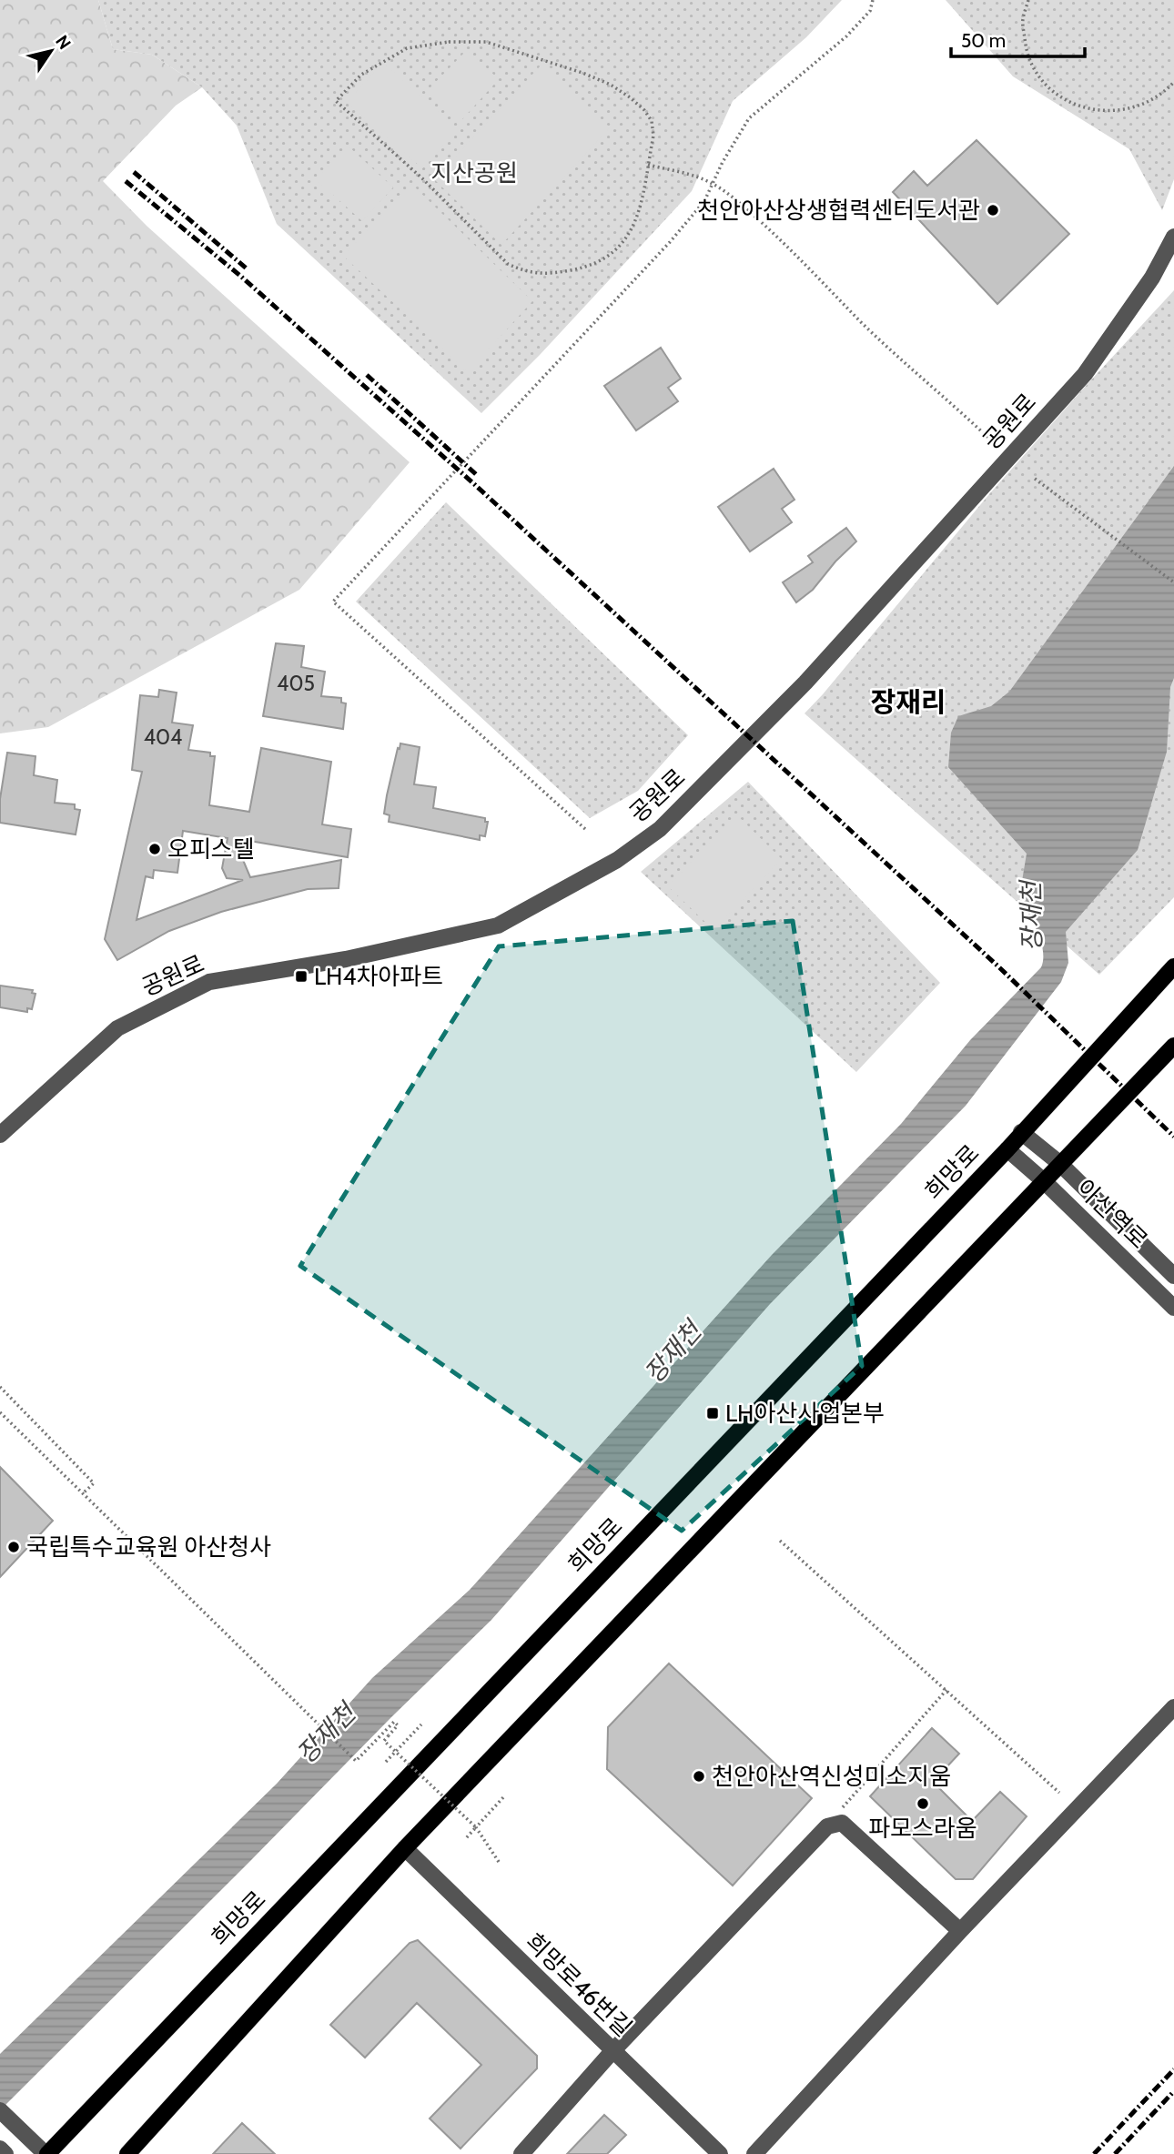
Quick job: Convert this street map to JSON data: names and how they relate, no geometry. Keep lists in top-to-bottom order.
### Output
{
  "streets": {
    "main road": ["희망로"],
    "street": ["공원로", "아산역로", "희망로46번길"]
  },
  "crossings": [
    ["희망로", "아산역로"]
  ],
  "districts": ["장재리"],
  "water": ["장재천"],
  "parks": ["지산공원"],
  "places": {
    "other": [
      "천안아산상생협력센터도서관",
      "오피스텔",
      "국립특수교육원 아산청사",
      "천안아산역신성미소지움",
      "파모스라움"
    ],
    "transit": ["LH4차아파트", "LH아산사업본부"]
  },
  "house_numbers": ["405", "404"],
  "scale_bar": "50 m",
  "north": "top right"
}
